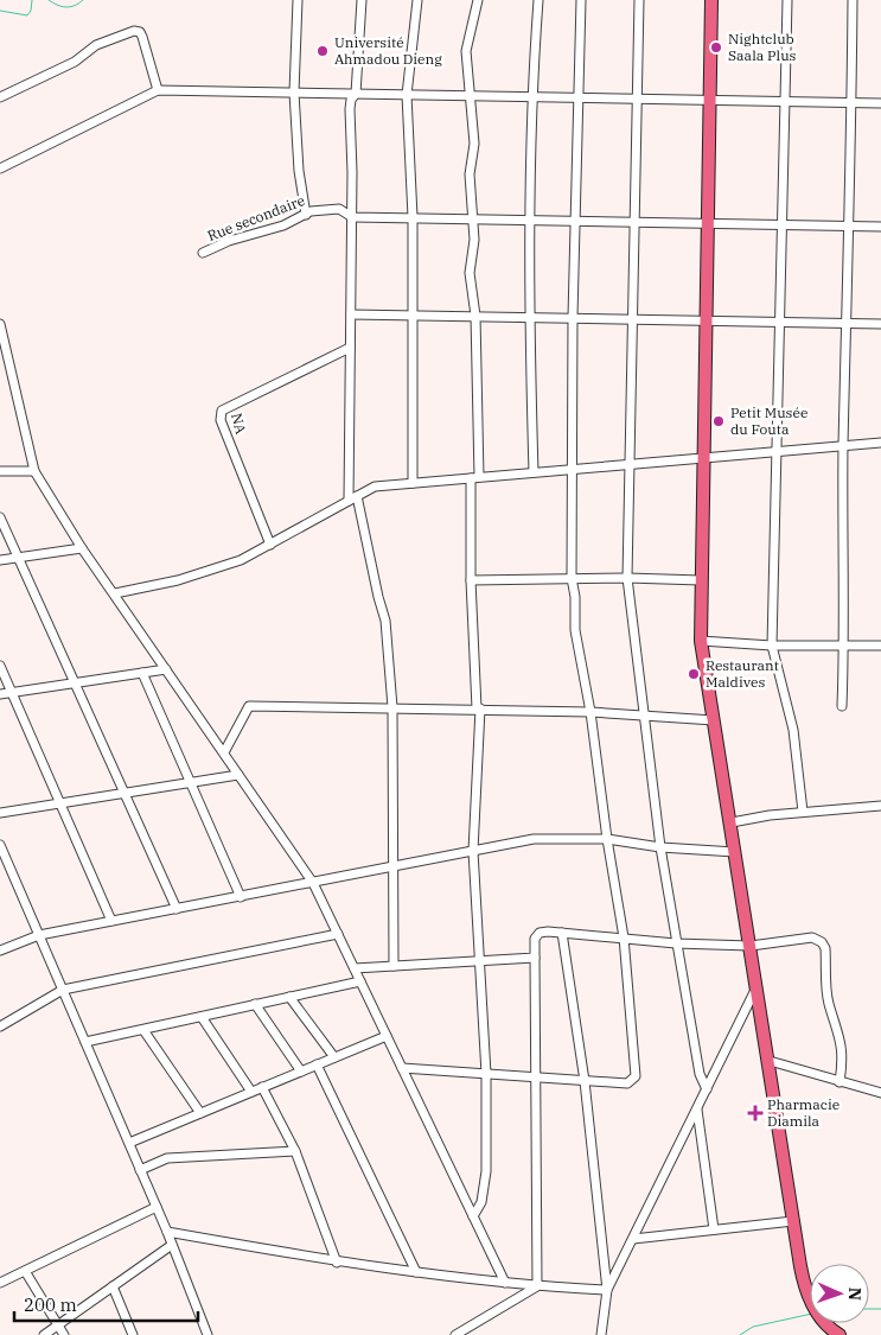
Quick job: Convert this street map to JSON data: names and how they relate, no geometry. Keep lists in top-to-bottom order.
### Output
{
  "streets": {
    "street": ["Rue secondaire", "NA"]
  },
  "places": {
    "other": [
      "Nightclub Saala Plus",
      "Université Ahmadou Dieng",
      "Petit Musée du Fouta",
      "Restaurant Maldives"
    ],
    "health": ["Pharmacie Diamila"]
  },
  "scale_bar": "200 m",
  "north": "right"
}
